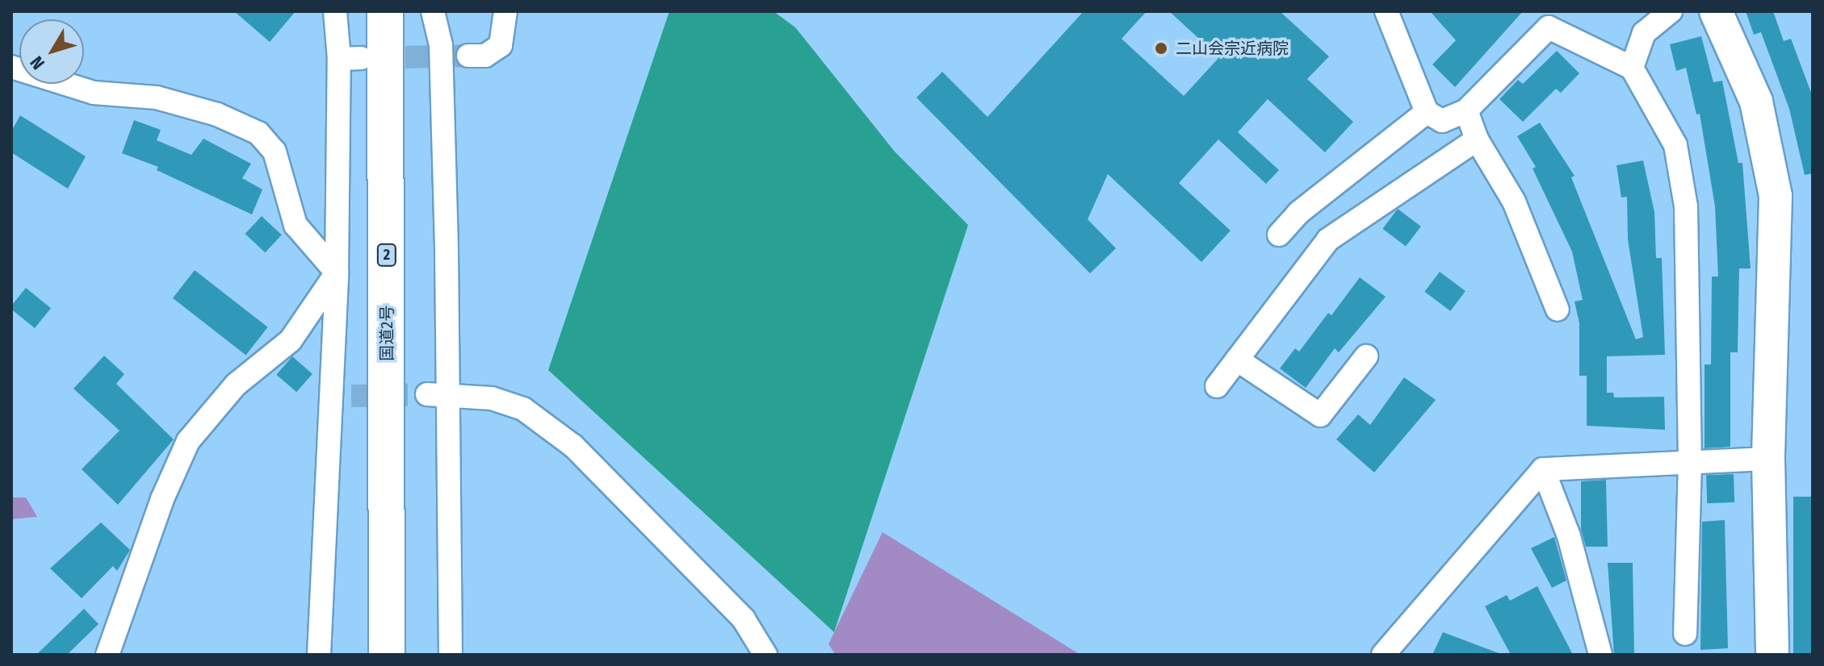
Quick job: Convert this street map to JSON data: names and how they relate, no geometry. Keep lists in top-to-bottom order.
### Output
{
  "streets": {
    "highway": ["2", "国道2号"]
  },
  "places": ["二山会宗近病院"],
  "north": "bottom left"
}
